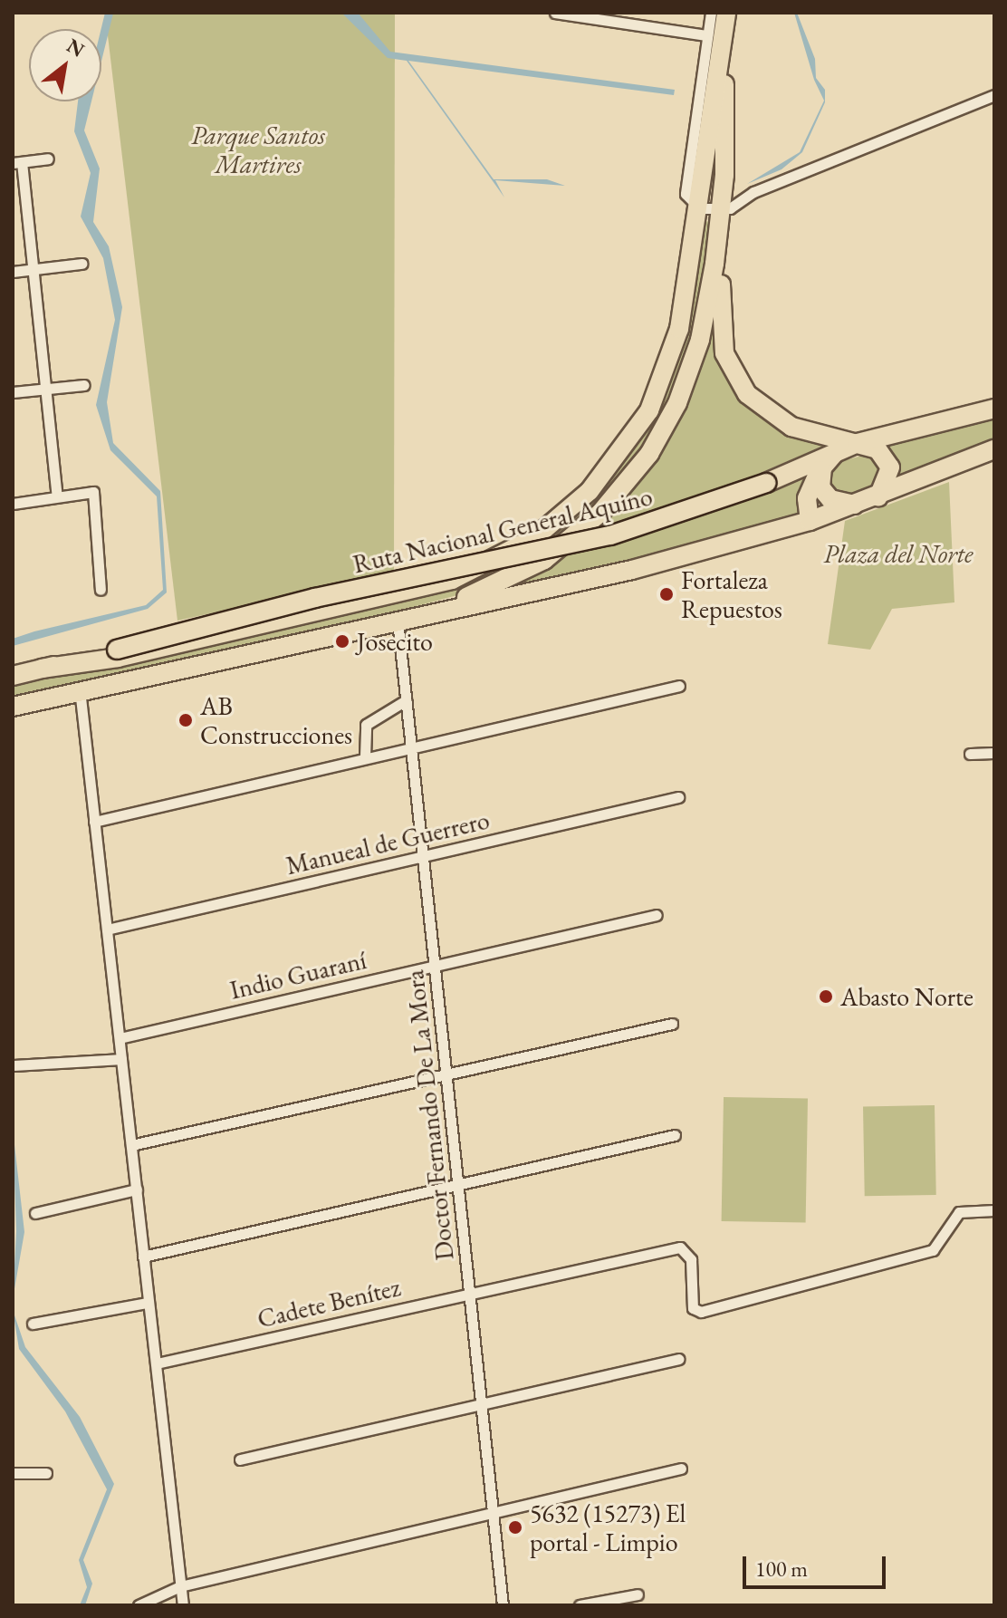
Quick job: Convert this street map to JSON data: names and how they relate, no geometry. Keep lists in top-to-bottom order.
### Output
{
  "streets": {
    "highway": ["Ruta Nacional General Aquino"],
    "street": [
      "Manueal de Guerrero",
      "Indio Guaraní",
      "Doctor Fernando De La Mora",
      "Cadete Benítez"
    ]
  },
  "crossings": [
    ["Manueal de Guerrero", "Doctor Fernando De La Mora"],
    ["Indio Guaraní", "Doctor Fernando De La Mora"],
    ["Doctor Fernando De La Mora", "Cadete Benítez"]
  ],
  "parks": ["Parque Santos Martires", "Plaza del Norte"],
  "places": [
    "Fortaleza Repuestos",
    "Josecito",
    "AB Construcciones",
    "Abasto Norte",
    "5632 (15273) El portal - Limpio"
  ],
  "scale_bar": "100 m",
  "north": "top right"
}
